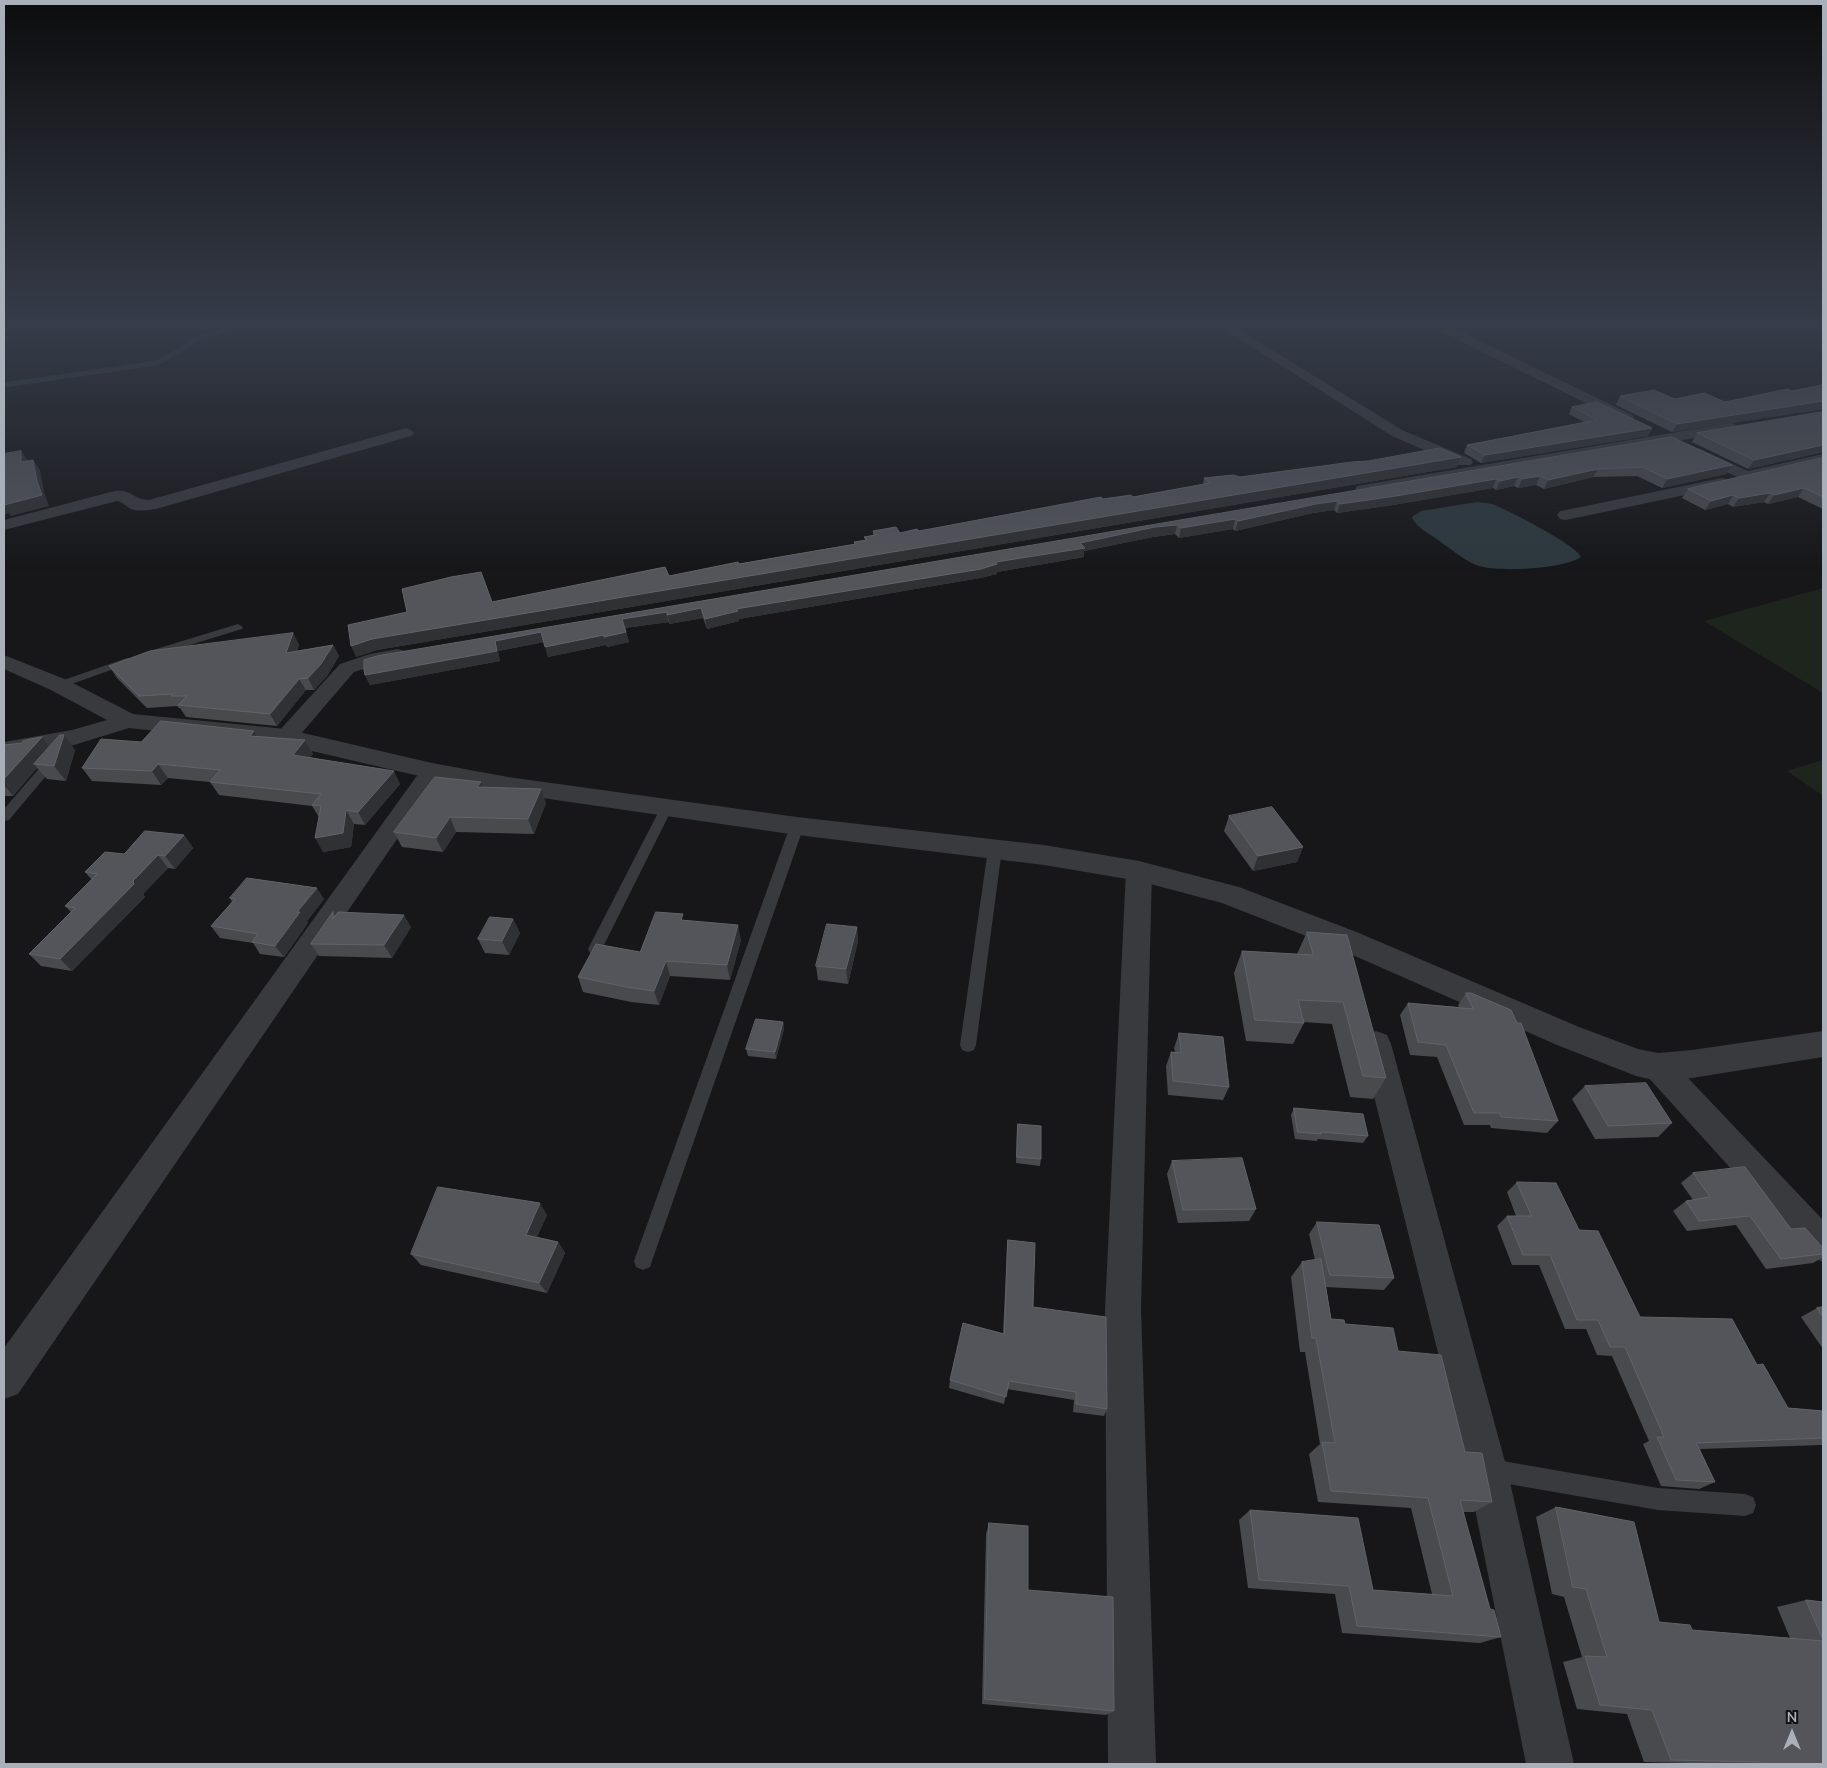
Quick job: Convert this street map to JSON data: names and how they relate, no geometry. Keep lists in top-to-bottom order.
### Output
{
  "north": "top"
}
